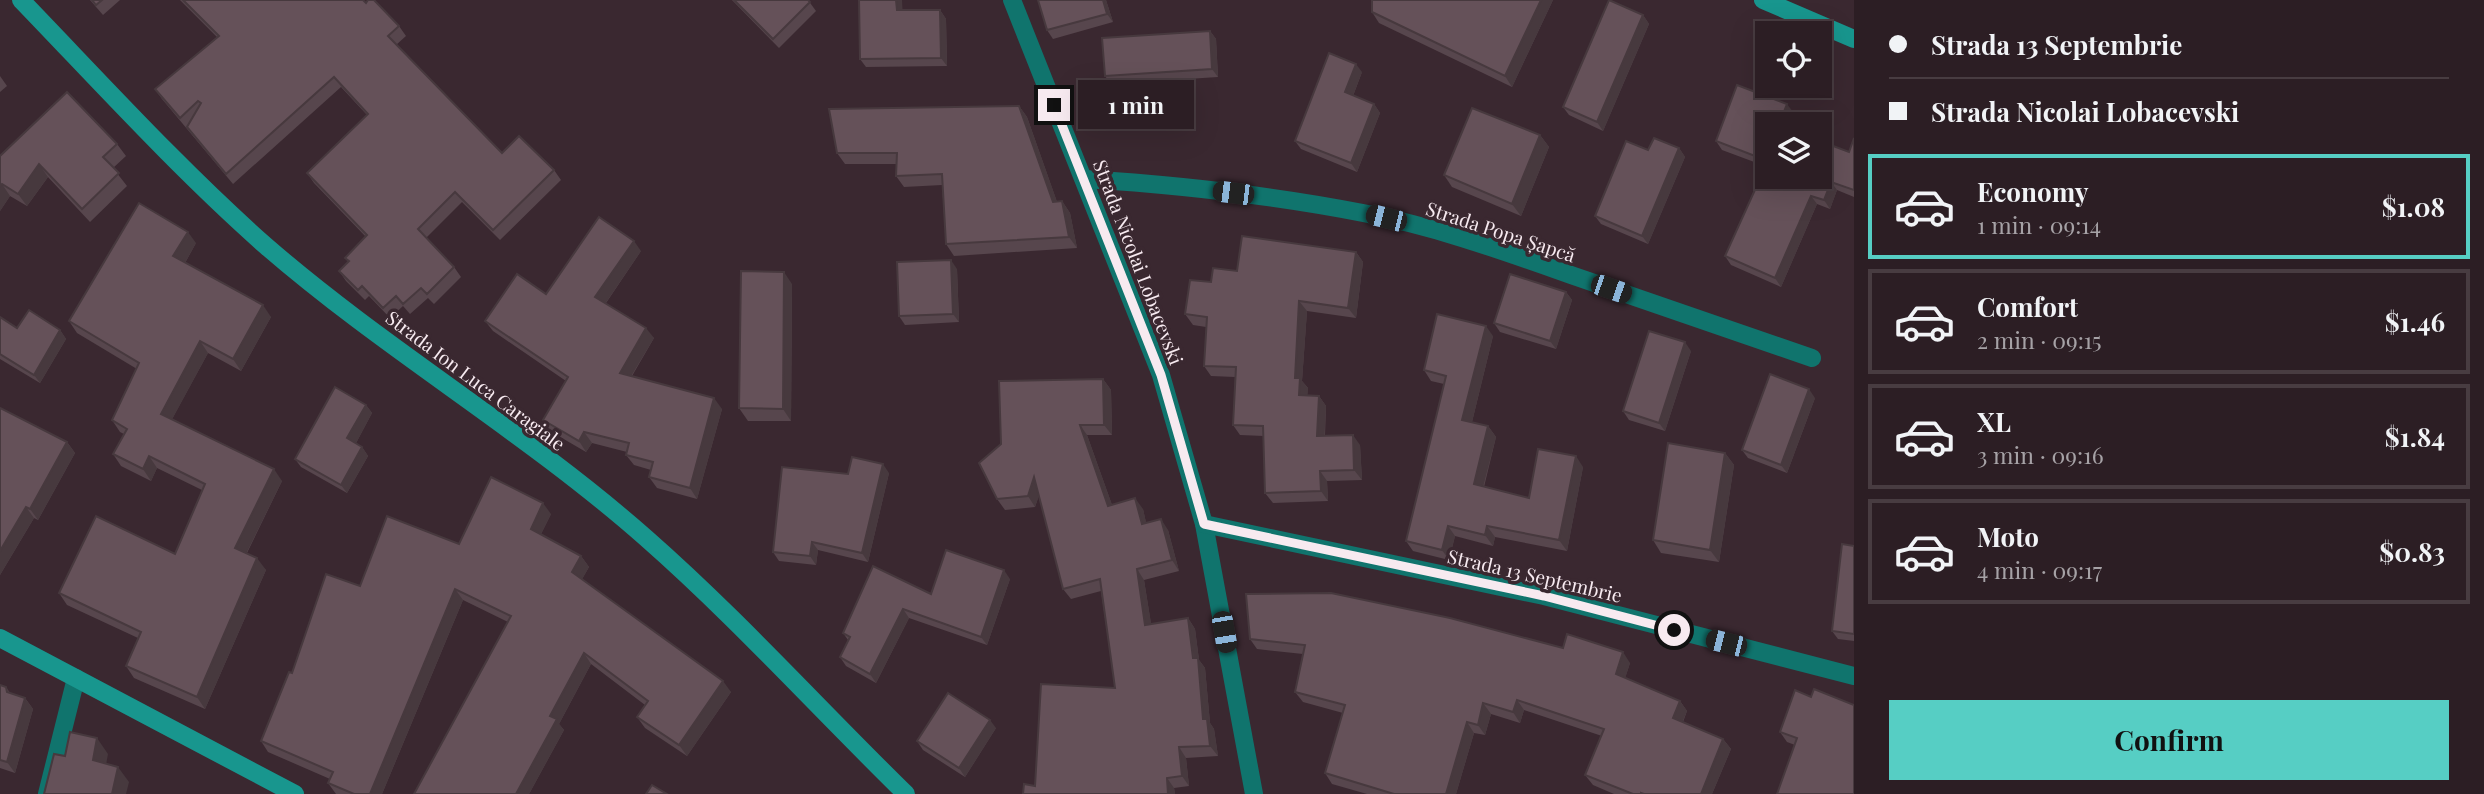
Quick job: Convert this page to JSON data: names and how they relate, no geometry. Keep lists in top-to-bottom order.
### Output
{
  "streets": {
    "main road": ["Strada Ion Luca Caragiale"],
    "street": ["Strada Popa Șapcă", "Strada Nicolai Lobacevski", "Strada 13 Septembrie"]
  },
  "crossings": [
    ["Strada Popa Șapcă", "Strada Nicolai Lobacevski"],
    ["Strada Nicolai Lobacevski", "Strada 13 Septembrie"]
  ],
  "page": {
    "banner": ["Strada 13 Septembrie", "Strada Nicolai Lobacevski"],
    "bubble": "1 min",
    "list": [
      {
        "name": "Economy",
        "note": "1 min · 09:14",
        "value": "$1.08"
      },
      {
        "name": "Comfort",
        "note": "2 min · 09:15",
        "value": "$1.46"
      },
      {
        "name": "XL",
        "note": "3 min · 09:16",
        "value": "$1.84"
      },
      {
        "name": "Moto",
        "note": "4 min · 09:17",
        "value": "$0.83"
      }
    ],
    "buttons": "Confirm"
  }
}
